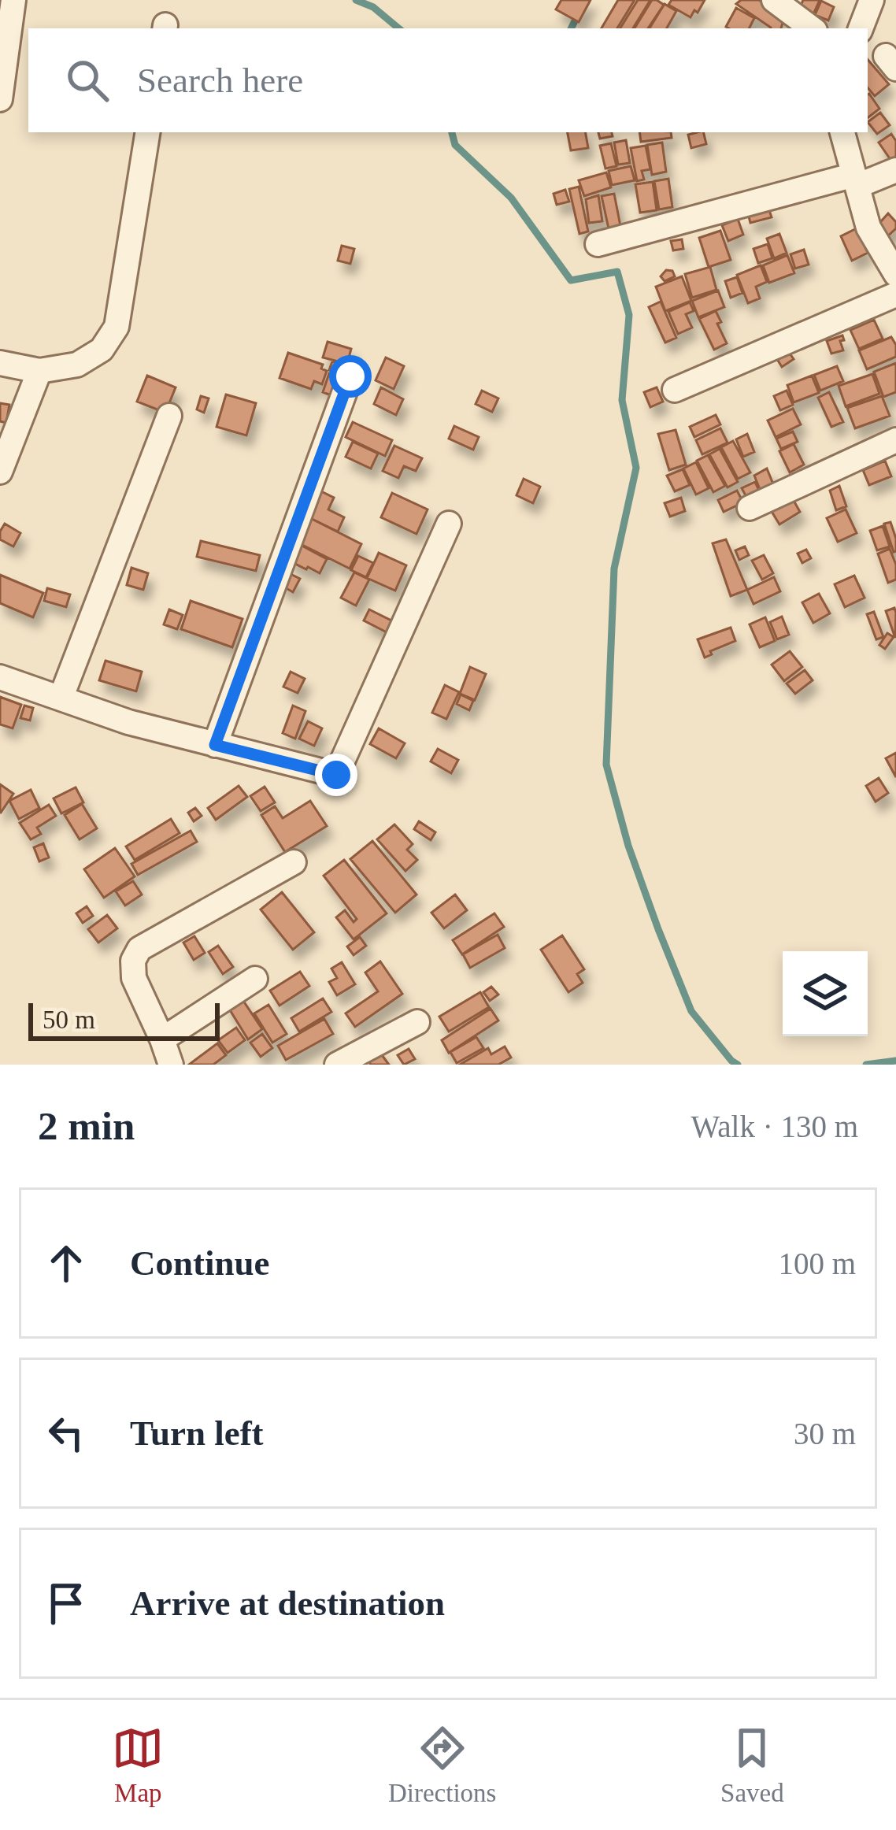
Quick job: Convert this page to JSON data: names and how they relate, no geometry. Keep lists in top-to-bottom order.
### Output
{
  "scale_bar": "50 m",
  "page": {
    "search": "Search here",
    "scale": "50 m",
    "heading": ["2 min", "Walk · 130 m"],
    "list": [
      ["Continue", "100 m"],
      ["Turn left", "30 m"],
      "Arrive at destination"
    ],
    "nav": ["Map", "Directions", "Saved"]
  }
}
